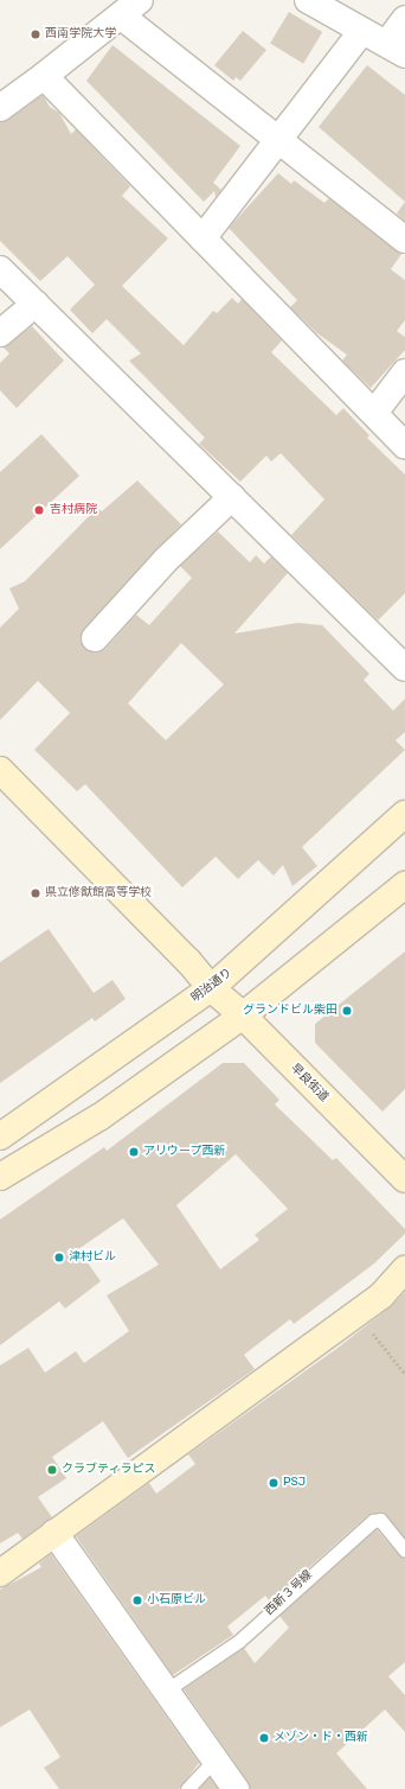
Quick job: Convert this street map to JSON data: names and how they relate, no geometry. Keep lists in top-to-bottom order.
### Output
{
  "streets": {
    "street": ["明治通り", "早良街道"],
    "lane": ["西新３号線"]
  },
  "crossings": [
    ["明治通り", "早良街道"]
  ],
  "places": [
    "西南学院大学",
    "吉村病院",
    "県立修猷館高等学校",
    "グランドビル柴田",
    "アリウープ西新",
    "津村ビル",
    "クラブティラピス",
    "PSJ",
    "小石原ビル",
    "メゾン・ド・西新"
  ]
}
